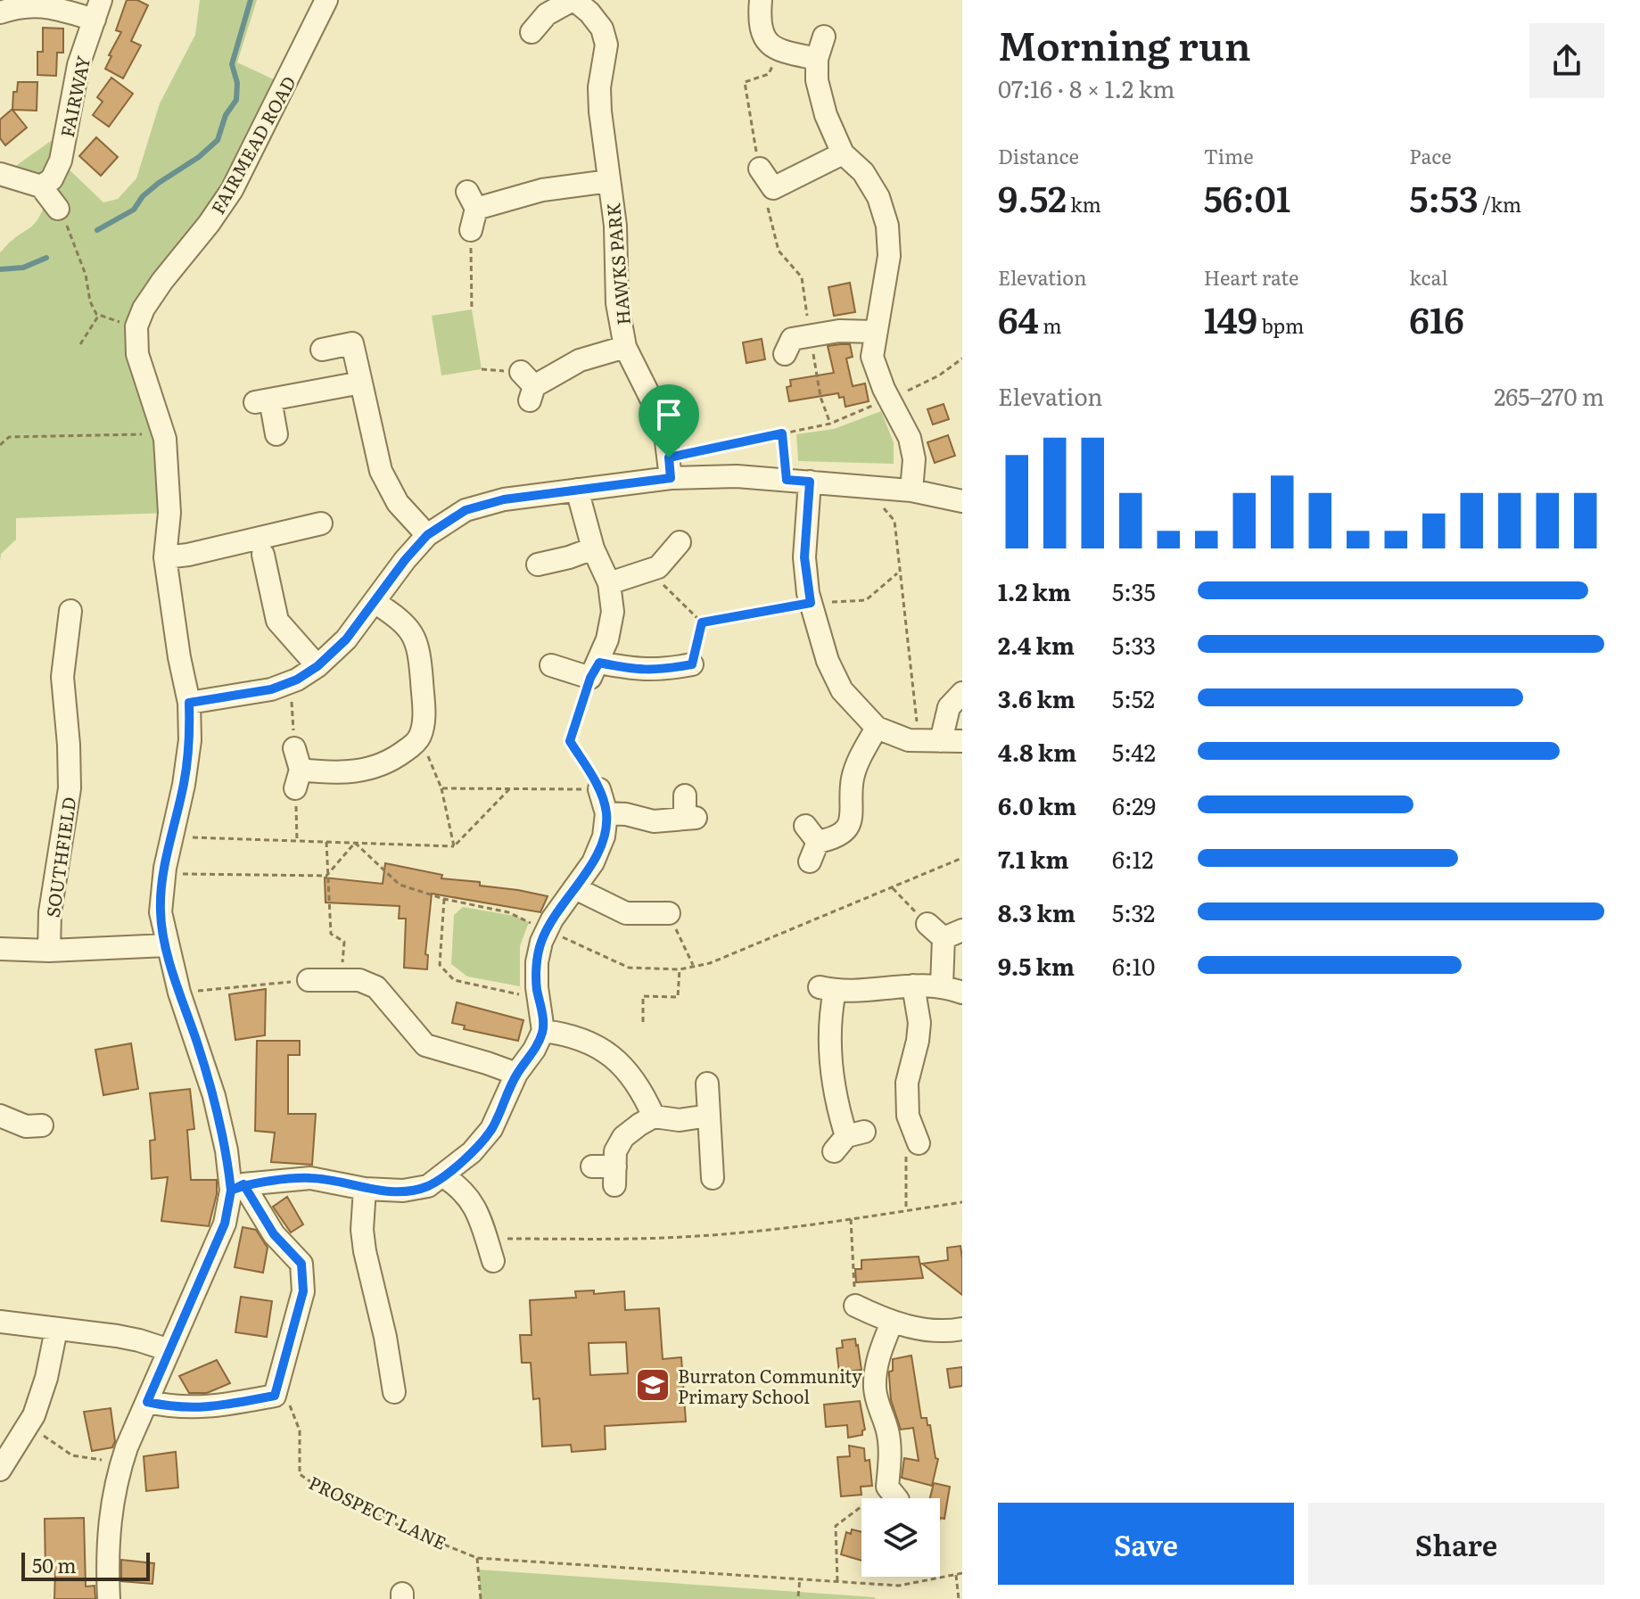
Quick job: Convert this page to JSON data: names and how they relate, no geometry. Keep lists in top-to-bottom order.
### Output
{
  "streets": {
    "street": [
      "FAIRWAY",
      "FAIRMEAD ROAD",
      "HAWKS PARK",
      "SOUTHFIELD"
    ],
    "path": ["PROSPECT LANE"]
  },
  "places": {
    "school or university": ["Burraton Community Primary School"]
  },
  "scale_bar": "50 m",
  "page": {
    "heading": ["Morning run", "07:16 · 8 × 1.2 km"],
    "stats": [
      ["Distance", "9.52 km"],
      ["Time", "56:01"],
      ["Pace", "5:53 /km"],
      ["Elevation", "64 m"],
      ["Heart rate", "149 bpm"],
      ["kcal", "616"]
    ],
    "chart": ["Elevation", "265–270 m"],
    "list": [
      {
        "name": "1.2 km",
        "note": "5:35"
      },
      {
        "name": "2.4 km",
        "note": "5:33"
      },
      {
        "name": "3.6 km",
        "note": "5:52"
      },
      {
        "name": "4.8 km",
        "note": "5:42"
      },
      {
        "name": "6.0 km",
        "note": "6:29"
      },
      {
        "name": "7.1 km",
        "note": "6:12"
      },
      {
        "name": "8.3 km",
        "note": "5:32"
      },
      {
        "name": "9.5 km",
        "note": "6:10"
      }
    ],
    "buttons": ["Save", "Share"],
    "scale": "50 m"
  }
}
